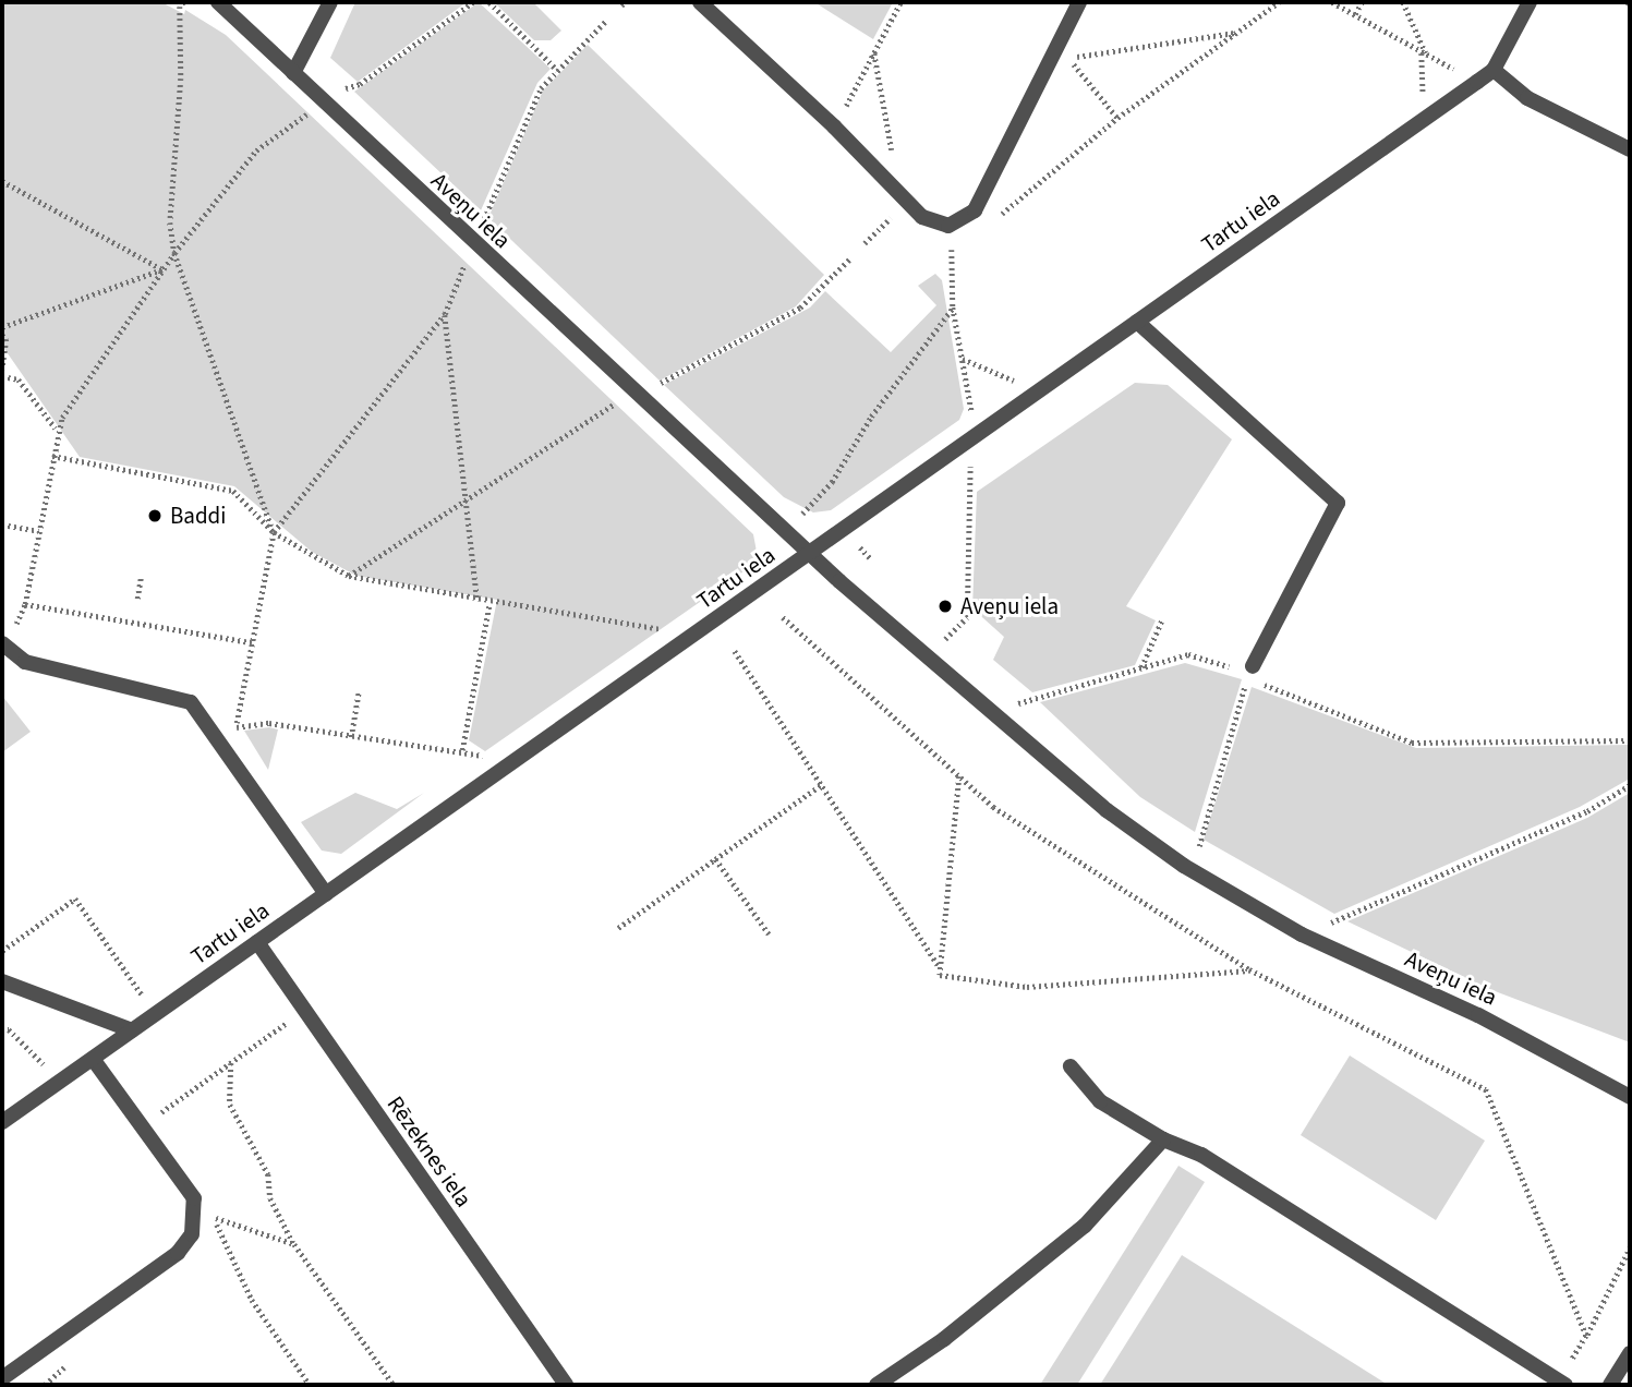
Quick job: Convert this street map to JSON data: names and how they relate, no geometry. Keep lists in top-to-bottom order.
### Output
{
  "streets": {
    "street": ["Aveņu iela", "Tartu iela", "Rēzeknes iela"]
  },
  "crossings": [
    ["Aveņu iela", "Tartu iela"],
    ["Tartu iela", "Rēzeknes iela"]
  ],
  "places": ["Baddi", "Aveņu iela"]
}
